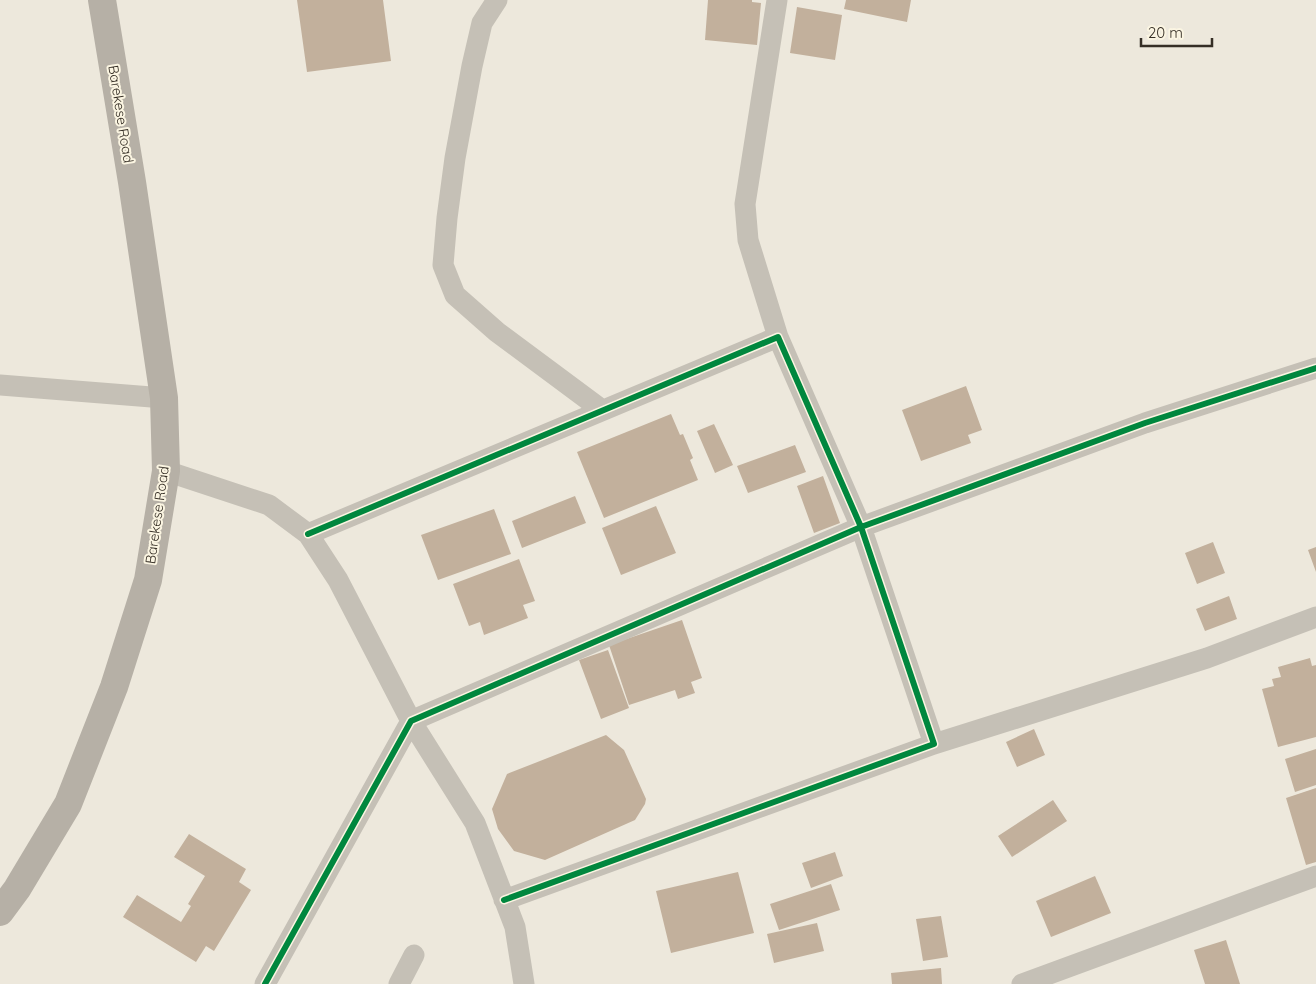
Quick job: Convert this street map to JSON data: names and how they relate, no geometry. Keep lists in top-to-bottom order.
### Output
{
  "streets": {
    "main road": ["Barekese Road"]
  },
  "scale_bar": "20 m"
}
